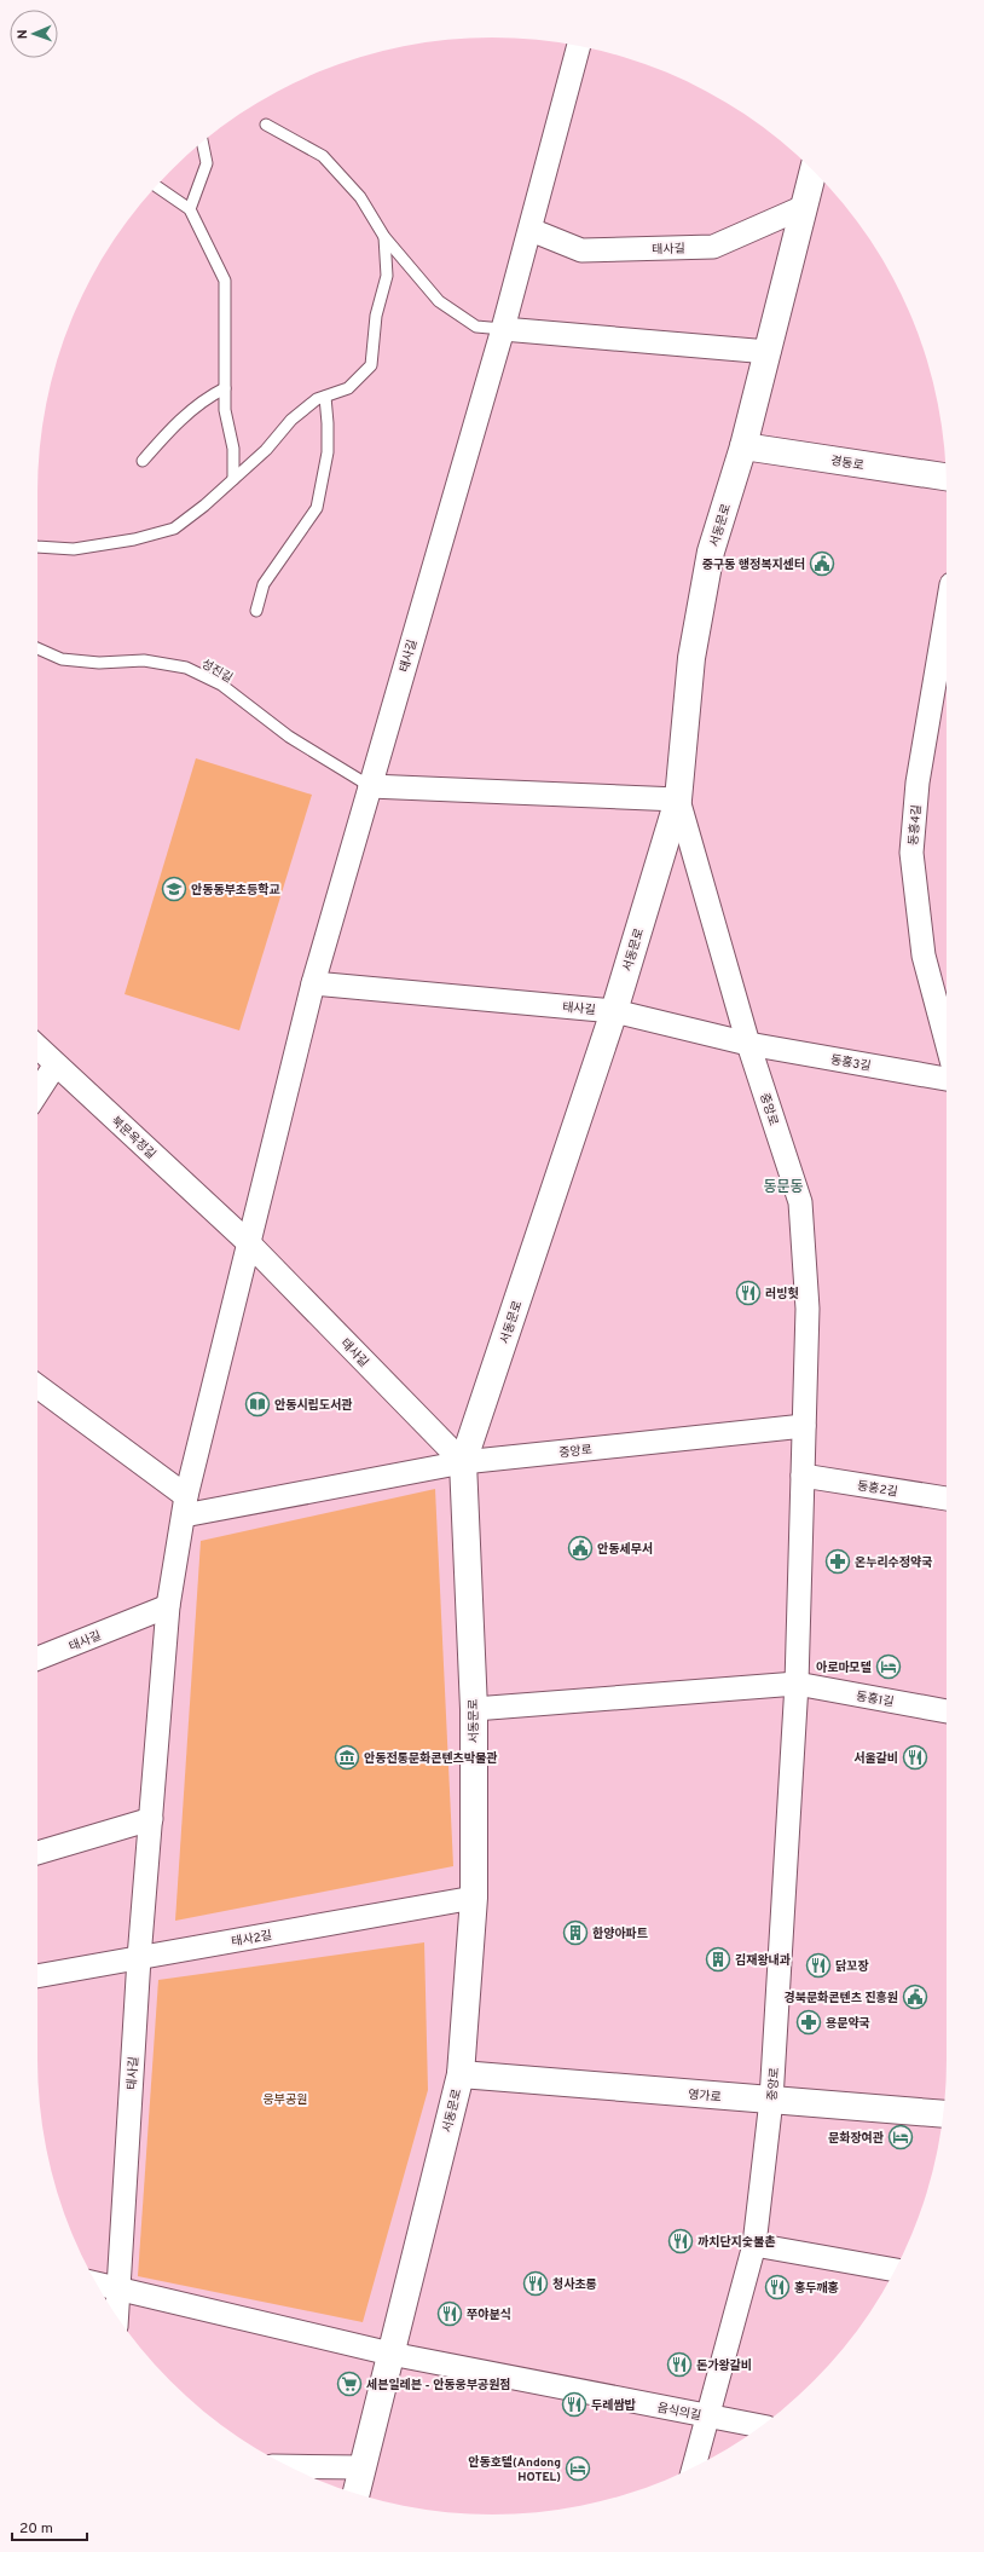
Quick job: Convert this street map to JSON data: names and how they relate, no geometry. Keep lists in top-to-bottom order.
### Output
{
  "streets": {
    "street": [
      "태사길",
      "경동로",
      "서동문로",
      "동흥4길",
      "동흥3길",
      "중앙로",
      "북문옥정길",
      "동흥2길",
      "동흥1길",
      "태사2길",
      "영가로",
      "음식의길"
    ],
    "lane": ["성진길"]
  },
  "crossings": [
    ["태사길", "서동문로"],
    ["태사길", "성진길"],
    ["태사길", "동흥3길"],
    ["태사길", "중앙로"],
    ["태사길", "북문옥정길"],
    ["태사길", "태사2길"],
    ["태사길", "음식의길"],
    ["경동로", "서동문로"],
    ["서동문로", "중앙로"],
    ["서동문로", "태사2길"],
    ["서동문로", "영가로"],
    ["서동문로", "음식의길"],
    ["동흥3길", "중앙로"],
    ["중앙로", "동흥2길"],
    ["중앙로", "동흥1길"],
    ["중앙로", "영가로"],
    ["중앙로", "음식의길"]
  ],
  "districts": ["동문동"],
  "parks": ["웅부공원"],
  "places": {
    "public building": ["중구동 행정복지센터", "안동세무서", "경북문화콘텐츠 진흥원"],
    "school or university": ["안동동부초등학교"],
    "restaurant": [
      "러빙헛",
      "서울갈비",
      "닭꼬장",
      "까치단지숯불촌",
      "청사초롱",
      "홍두깨홍",
      "쭈야분식",
      "돈가왕갈비",
      "두레쌈밥"
    ],
    "library": ["안동시립도서관"],
    "pharmacy": ["온누리수정약국", "용문약국"],
    "hotel": ["아로마모텔", "문화장여관", "안동호텔(Andong HOTEL)"],
    "museum": ["안동전통문화콘텐츠박물관"],
    "building": ["한양아파트", "김재왕내과"],
    "supermarket": ["세븐일레븐 - 안동웅부공원점"]
  },
  "scale_bar": "20 m",
  "north": "left"
}
